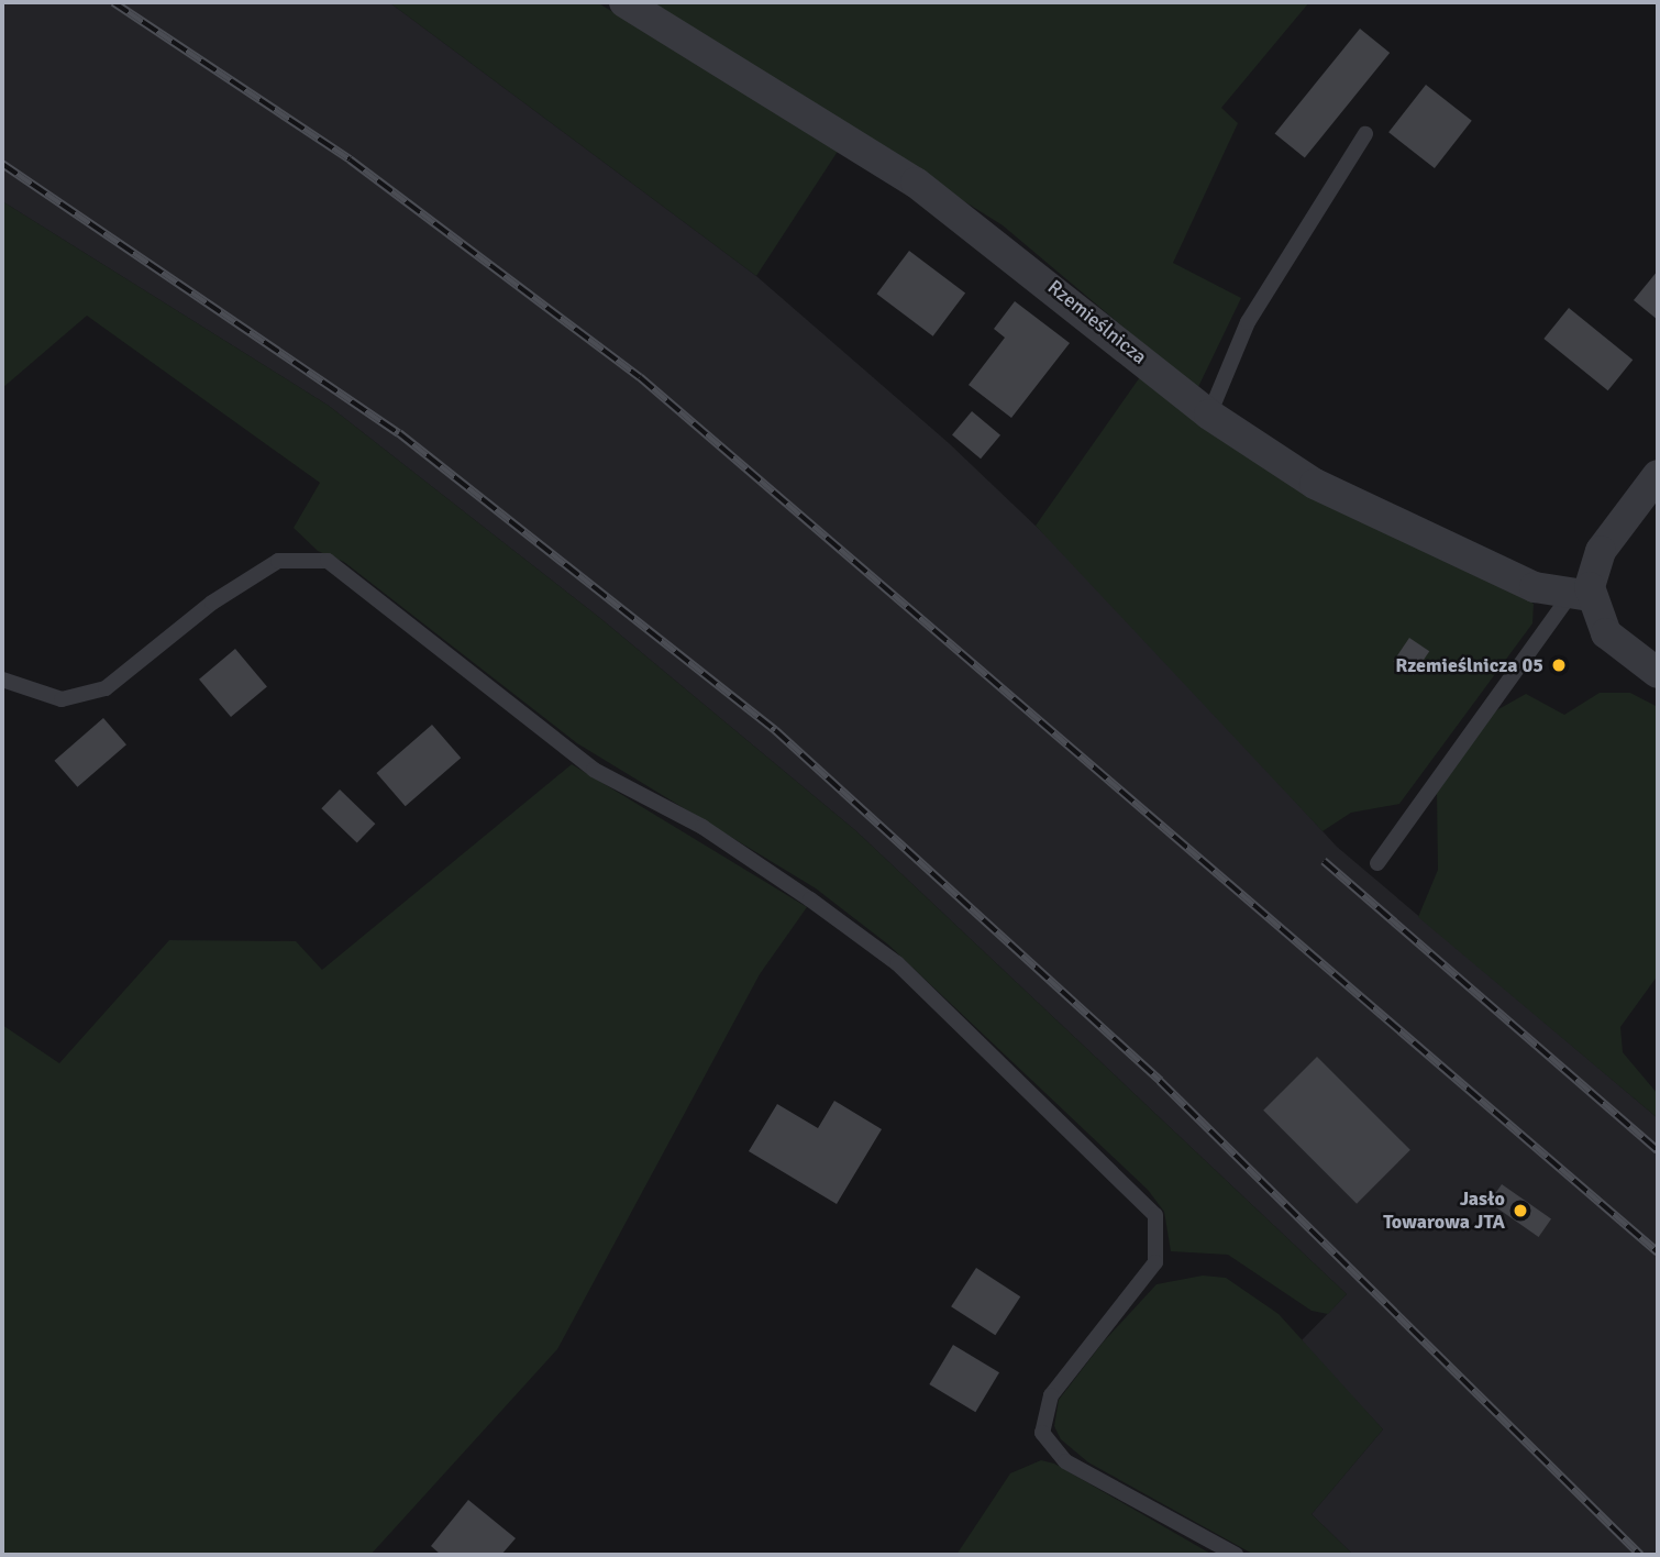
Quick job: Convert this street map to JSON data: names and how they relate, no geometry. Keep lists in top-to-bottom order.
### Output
{
  "streets": {
    "street": ["Rzemieślnicza"]
  },
  "places": ["Rzemieślnicza 05", "Jasło Towarowa JTA"]
}
